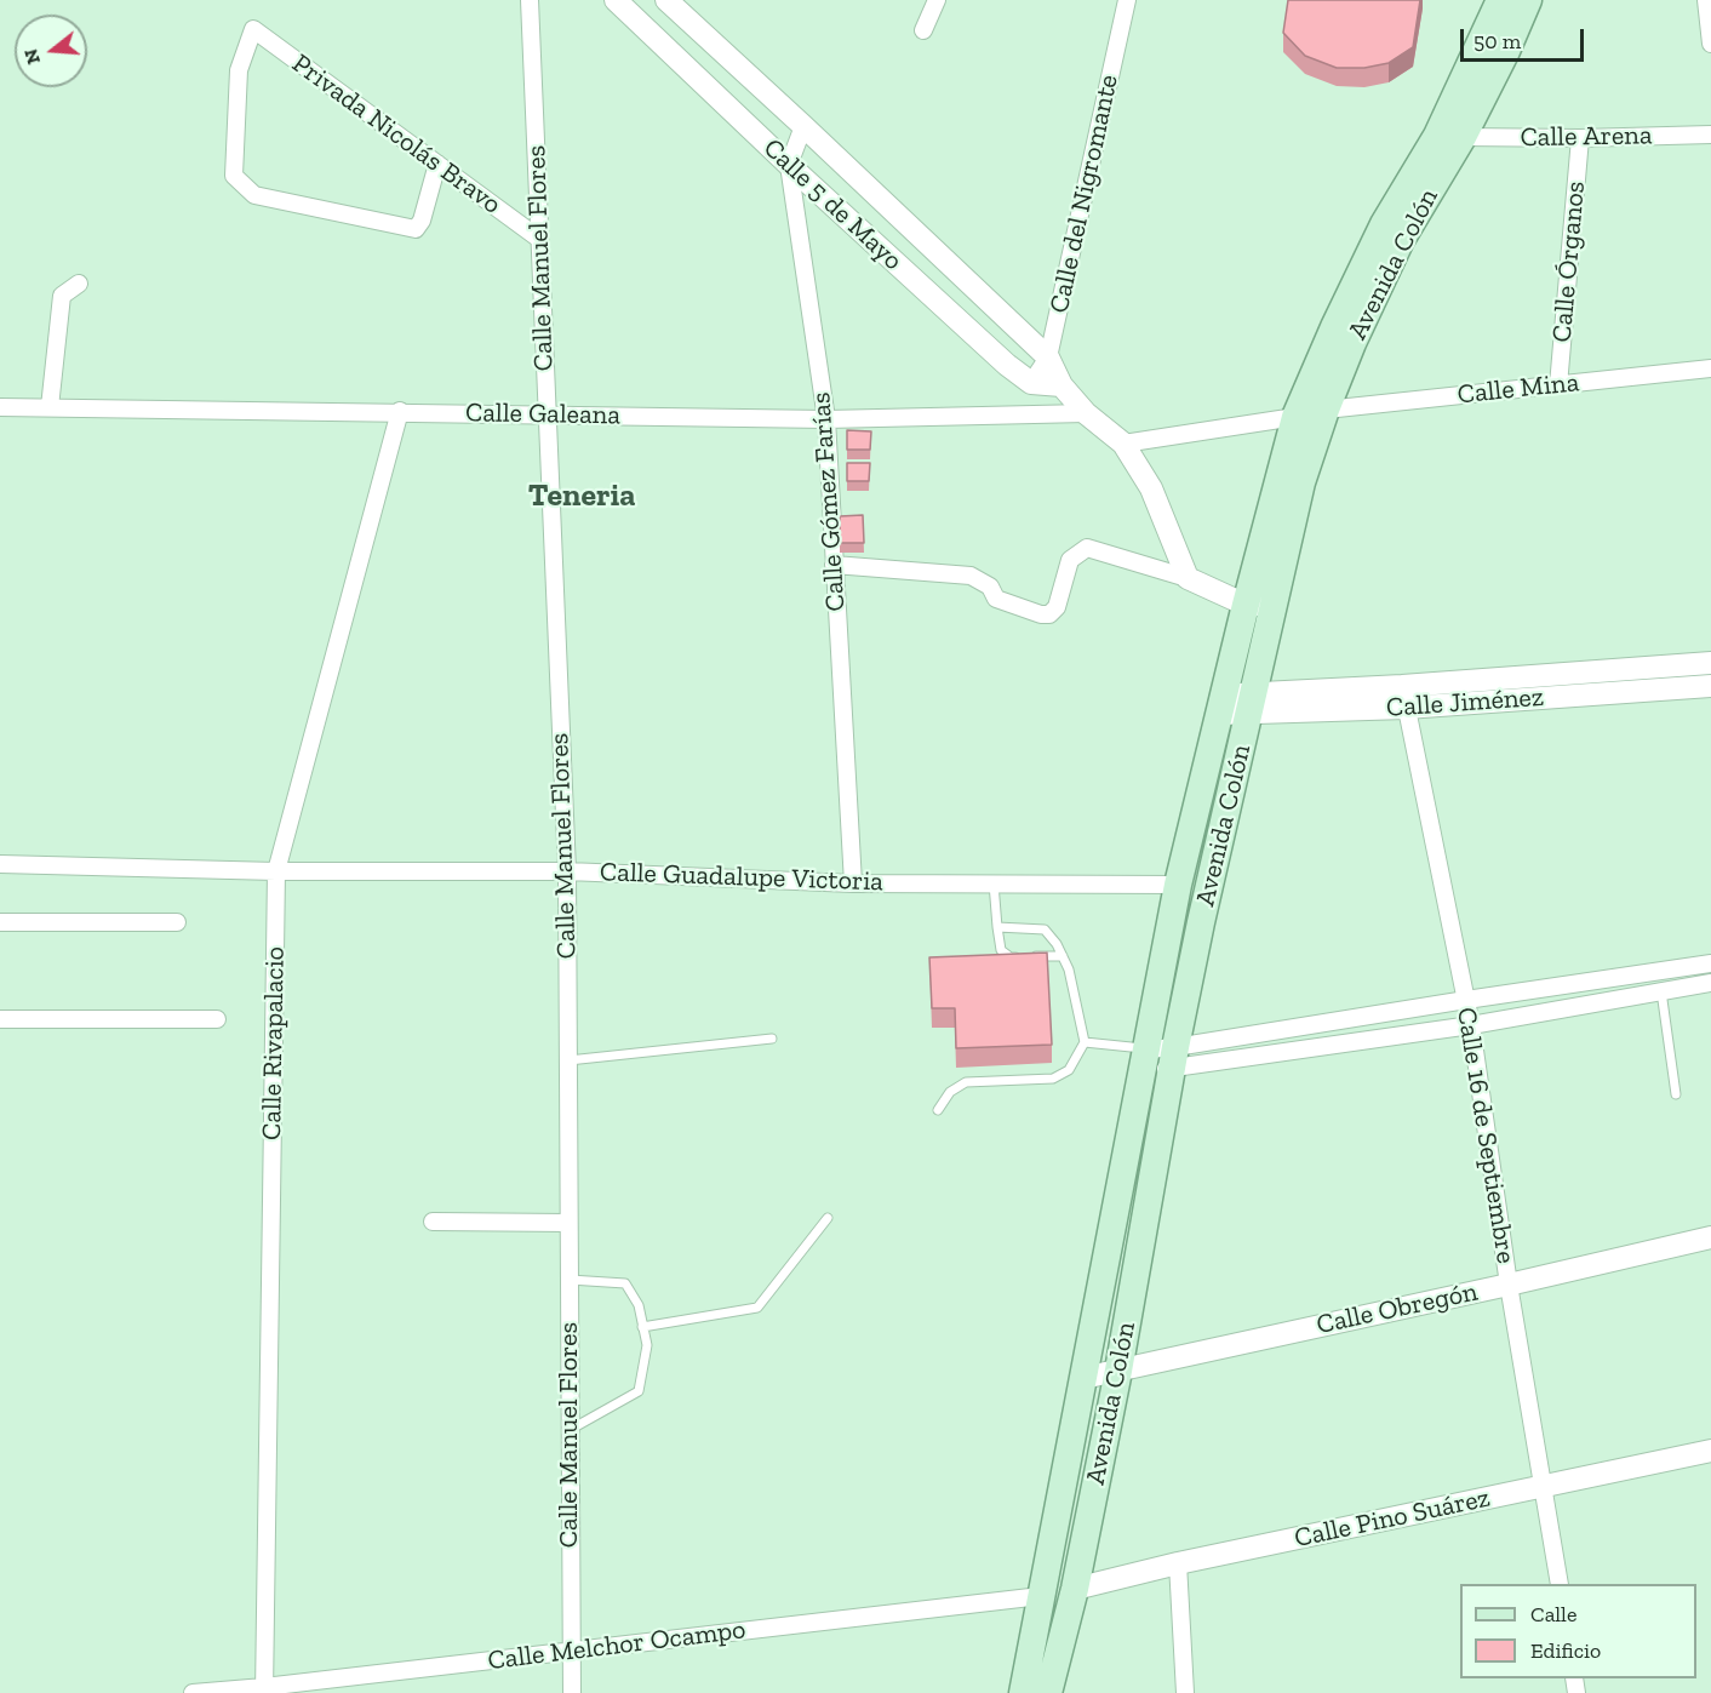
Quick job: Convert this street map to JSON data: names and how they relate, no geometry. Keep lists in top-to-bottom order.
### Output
{
  "streets": {
    "main road": ["Avenida Colón"],
    "street": [
      "Privada Nicolás Bravo",
      "Calle Arena",
      "Calle del Nigromante",
      "Calle 5 de Mayo",
      "Calle Manuel Flores",
      "Calle Órganos",
      "Calle Mina",
      "Calle Galeana",
      "Calle Gómez Farías",
      "Calle Jiménez",
      "Calle Guadalupe Victoria",
      "Calle Rivapalacio",
      "Calle 16 de Septiembre",
      "Calle Obregón",
      "Calle Pino Suárez",
      "Calle Melchor Ocampo"
    ]
  },
  "crossings": [
    ["Privada Nicolás Bravo", "Calle Manuel Flores"],
    ["Calle Arena", "Calle Órganos"],
    ["Calle Arena", "Avenida Colón"],
    ["Calle del Nigromante", "Calle 5 de Mayo"],
    ["Calle 5 de Mayo", "Calle Galeana"],
    ["Calle 5 de Mayo", "Calle Gómez Farías"],
    ["Calle Manuel Flores", "Calle Galeana"],
    ["Calle Manuel Flores", "Calle Guadalupe Victoria"],
    ["Calle Manuel Flores", "Calle Melchor Ocampo"],
    ["Calle Órganos", "Calle Mina"],
    ["Avenida Colón", "Calle Mina"],
    ["Avenida Colón", "Calle Jiménez"],
    ["Avenida Colón", "Calle Guadalupe Victoria"],
    ["Avenida Colón", "Calle Obregón"],
    ["Avenida Colón", "Calle Pino Suárez"],
    ["Avenida Colón", "Calle Melchor Ocampo"],
    ["Calle Galeana", "Calle Gómez Farías"],
    ["Calle Galeana", "Calle Rivapalacio"],
    ["Calle Gómez Farías", "Calle Guadalupe Victoria"],
    ["Calle Jiménez", "Calle 16 de Septiembre"],
    ["Calle Guadalupe Victoria", "Calle Rivapalacio"],
    ["Calle Rivapalacio", "Calle Melchor Ocampo"],
    ["Calle 16 de Septiembre", "Calle Obregón"],
    ["Calle 16 de Septiembre", "Calle Pino Suárez"]
  ],
  "districts": ["Teneria"],
  "legend": ["Calle", "Edificio"],
  "scale_bar": "50 m",
  "north": "left"
}
